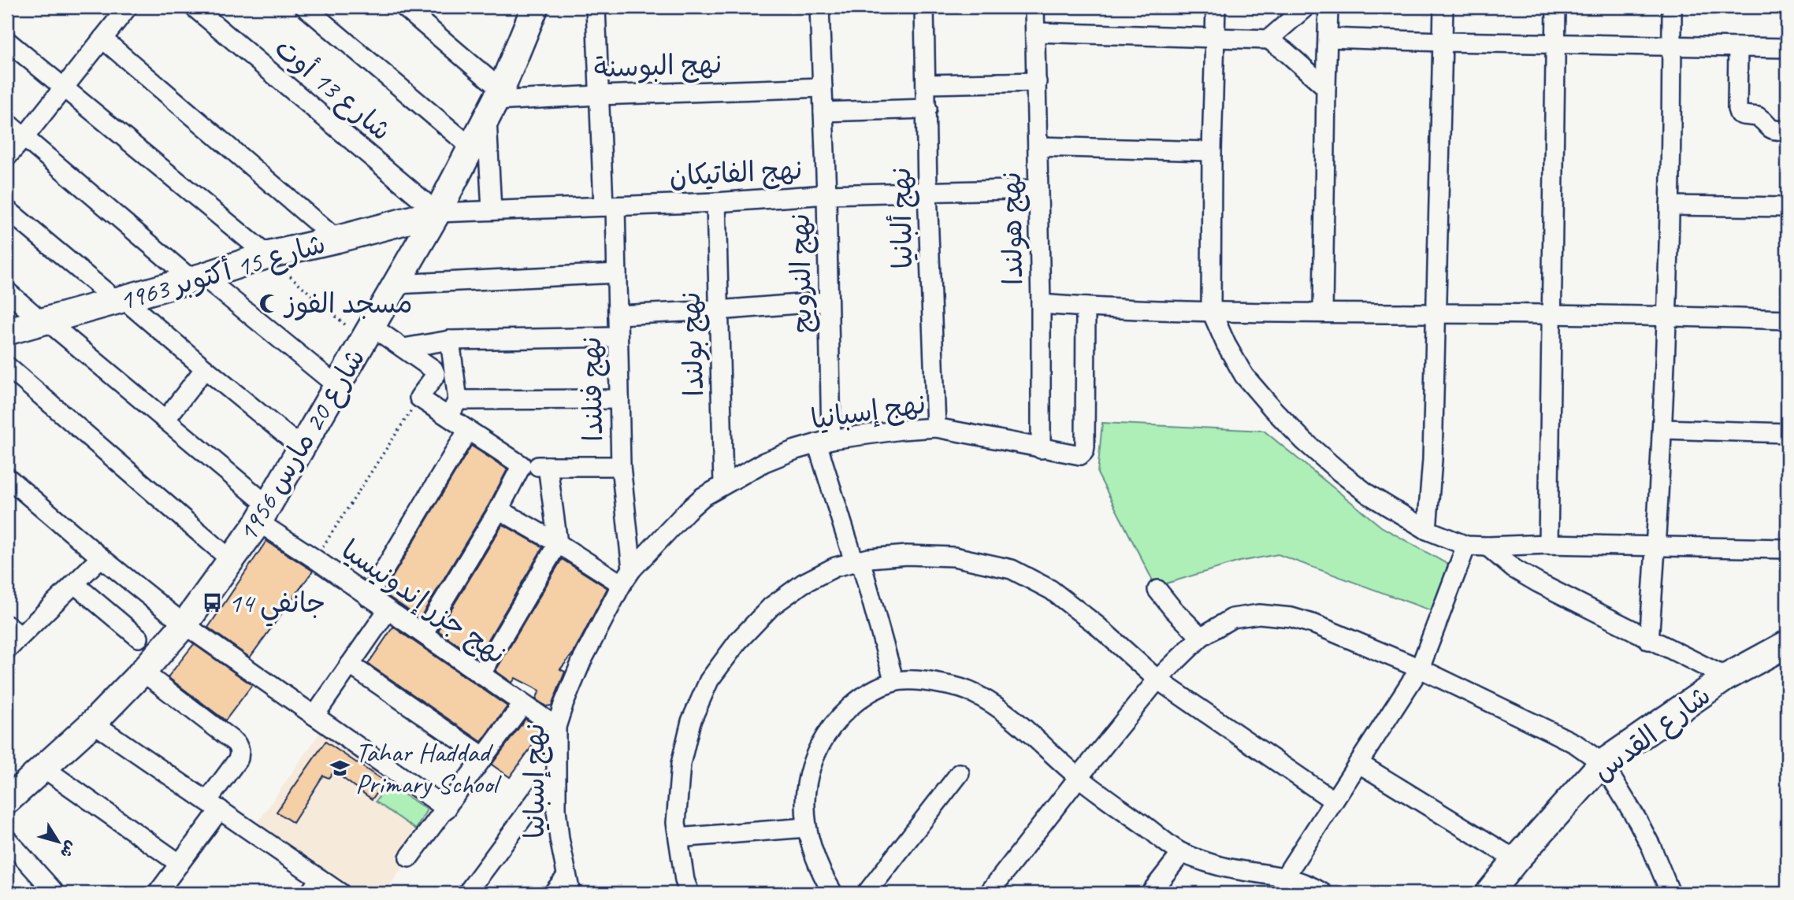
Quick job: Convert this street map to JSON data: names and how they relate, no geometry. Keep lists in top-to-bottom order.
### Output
{
  "streets": {
    "street": [
      "نهج البوسنة",
      "شارع 13 أوت",
      "نهج الفاتيكان",
      "نهج ألبانيا",
      "نهج هولندا",
      "شارع 15 أكتوبر 1963",
      "نهج النرويج",
      "نهج بولندا",
      "نهج فنلندا",
      "نهج إسبانيا",
      "شارع 20 مارس 1956",
      "نهج جزر إندونيسيا",
      "شارع القدس"
    ]
  },
  "crossings": [
    ["نهج البوسنة", "نهج النرويج"],
    ["نهج البوسنة", "نهج فنلندا"],
    ["نهج البوسنة", "شارع 20 مارس 1956"],
    ["شارع 13 أوت", "نهج الفاتيكان"],
    ["شارع 13 أوت", "شارع 15 أكتوبر 1963"],
    ["شارع 13 أوت", "شارع 20 مارس 1956"],
    ["نهج الفاتيكان", "نهج ألبانيا"],
    ["نهج الفاتيكان", "نهج هولندا"],
    ["نهج الفاتيكان", "شارع 15 أكتوبر 1963"],
    ["نهج الفاتيكان", "نهج النرويج"],
    ["نهج الفاتيكان", "نهج بولندا"],
    ["نهج الفاتيكان", "نهج فنلندا"],
    ["نهج الفاتيكان", "شارع 20 مارس 1956"],
    ["نهج ألبانيا", "نهج إسبانيا"],
    ["نهج هولندا", "نهج إسبانيا"],
    ["شارع 15 أكتوبر 1963", "شارع 20 مارس 1956"],
    ["شارع 15 أكتوبر 1963", "نهج جزر إندونيسيا"],
    ["نهج النرويج", "نهج إسبانيا"],
    ["نهج بولندا", "نهج إسبانيا"],
    ["نهج فنلندا", "نهج إسبانيا"],
    ["نهج إسبانيا", "نهج جزر إندونيسيا"],
    ["شارع 20 مارس 1956", "نهج جزر إندونيسيا"]
  ],
  "places": {
    "mosque": ["مسجد الفوز"],
    "bus stop": ["14 جانفي"],
    "school or university": ["Tahar Haddad Primary School"]
  },
  "north": "bottom right"
}
